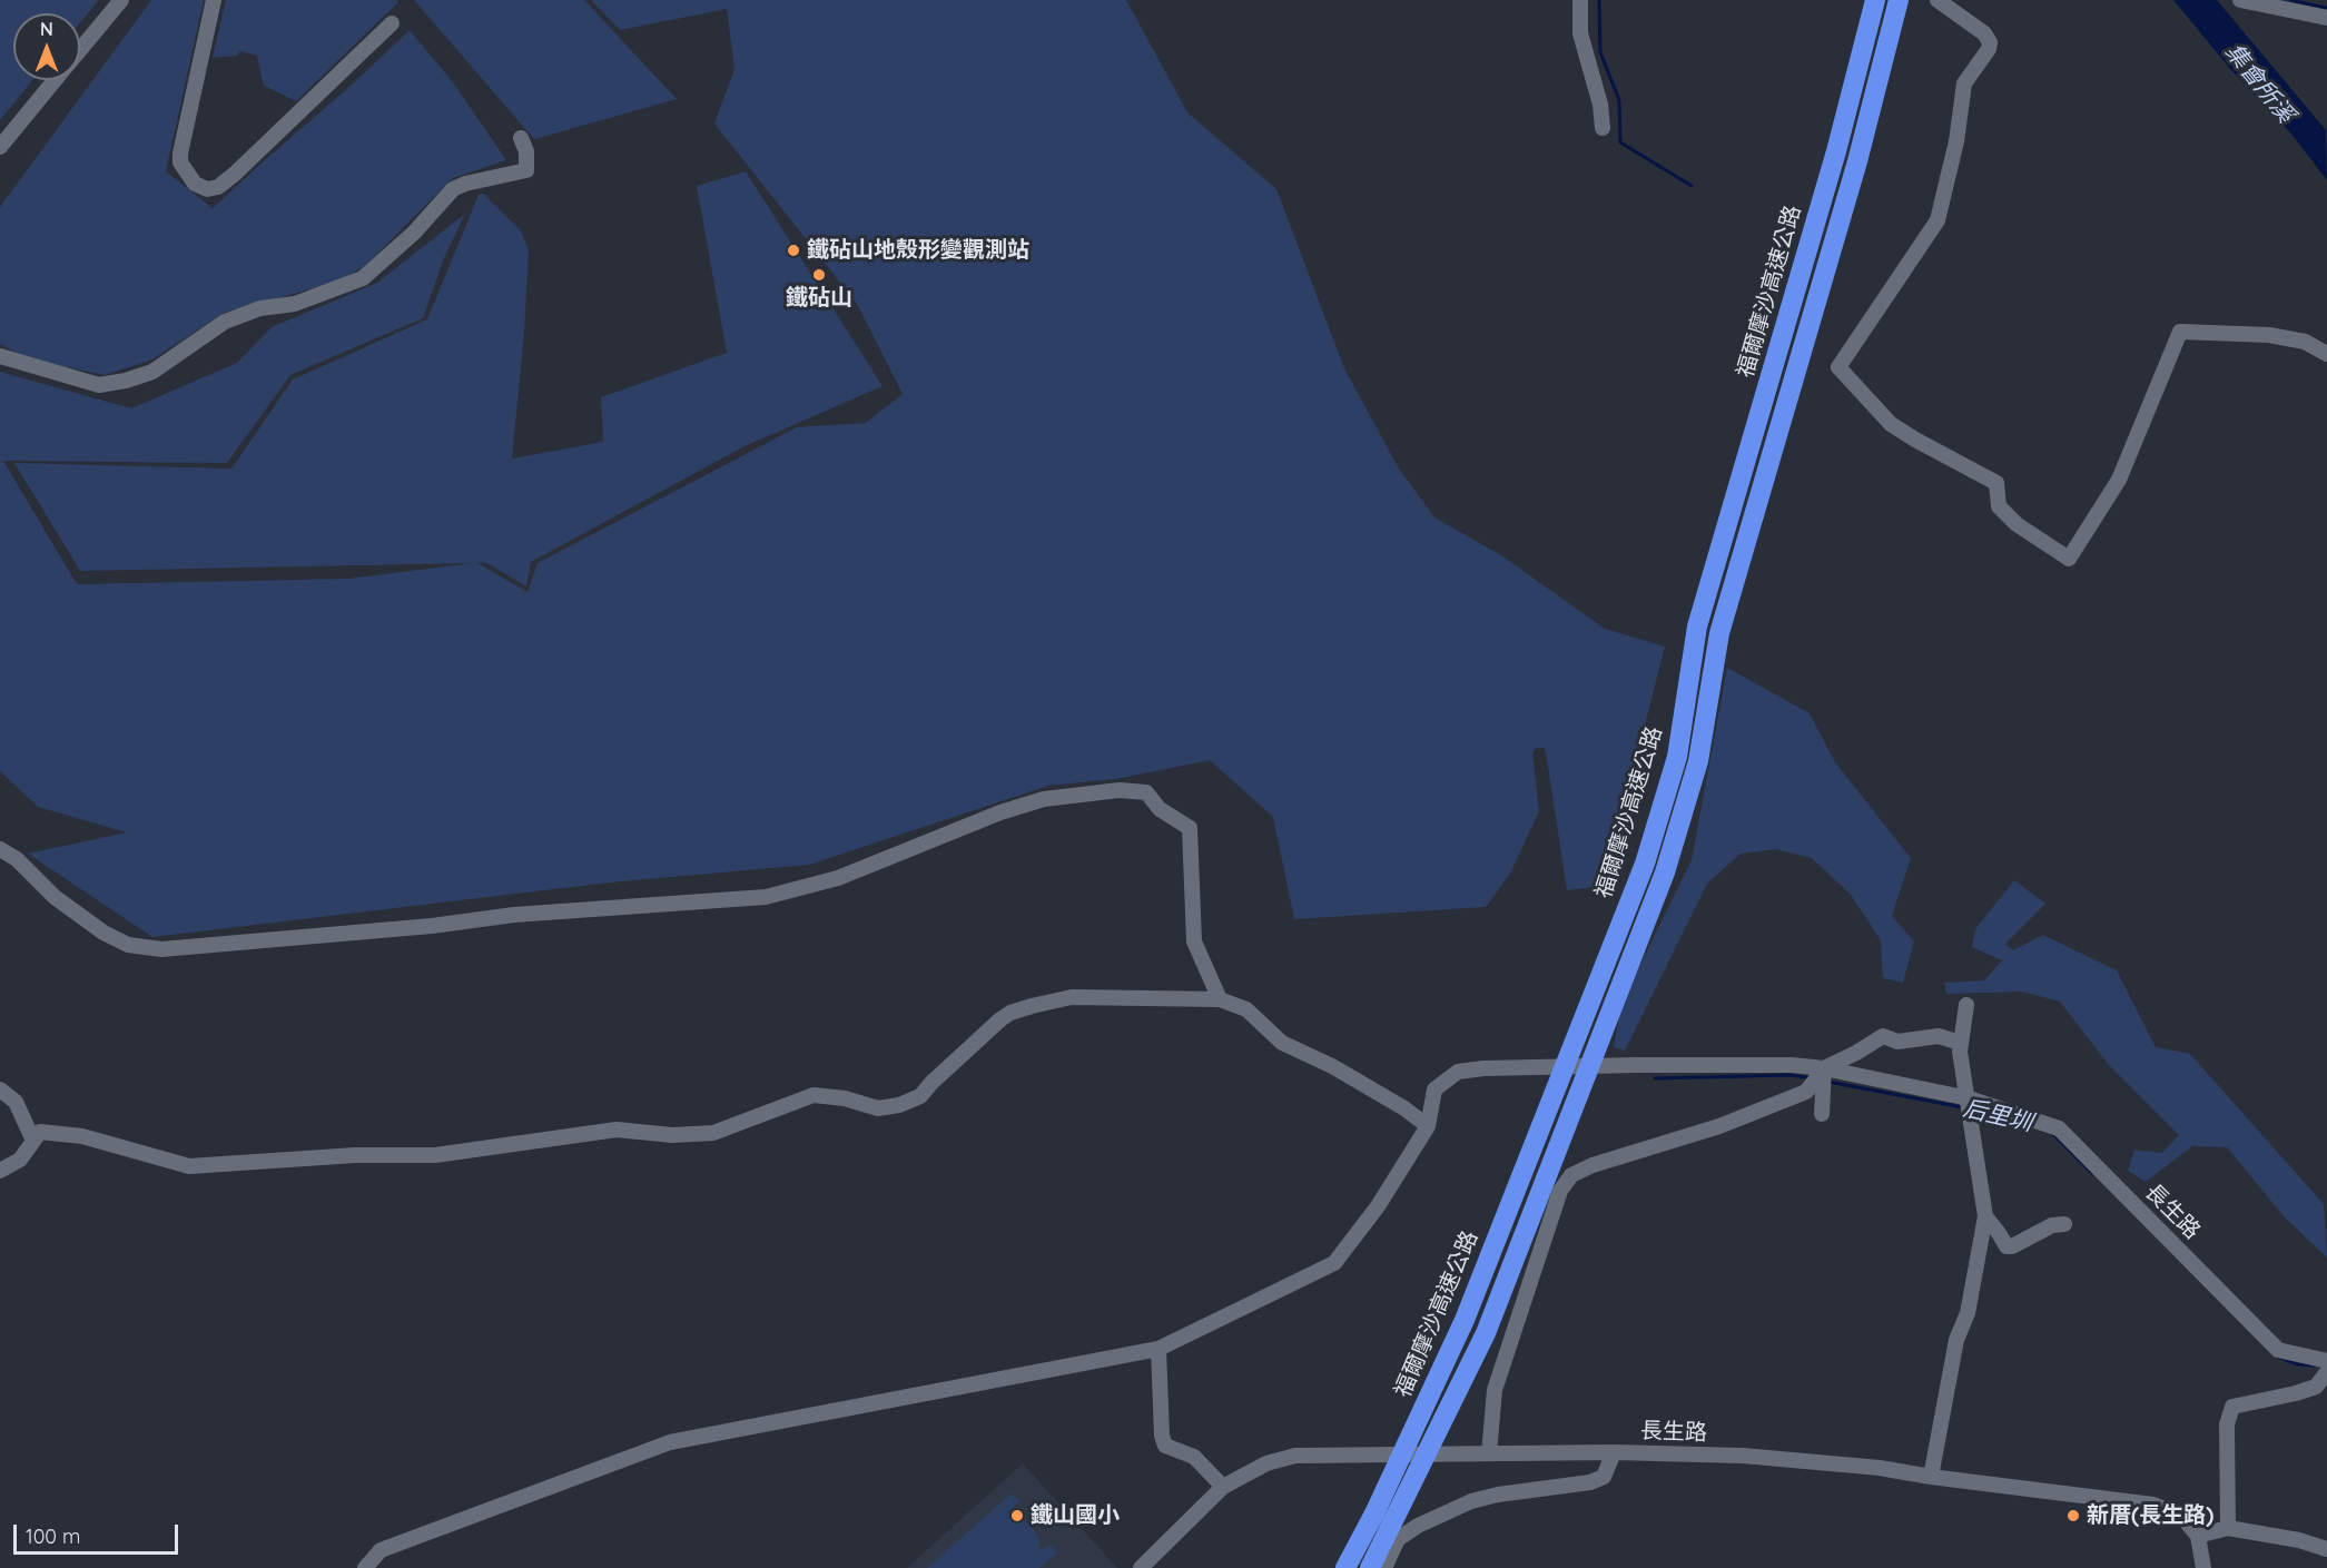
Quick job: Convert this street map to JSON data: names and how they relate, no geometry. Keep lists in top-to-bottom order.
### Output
{
  "streets": {
    "highway": ["福爾摩沙高速公路"],
    "street": ["長生路"]
  },
  "water": ["集會所溪", "后里圳"],
  "places": [
    "鐵砧山地殼形變觀測站",
    "鐵砧山",
    "鐵山國小",
    "新厝(長生路)"
  ],
  "scale_bar": "100 m",
  "north": "top"
}
